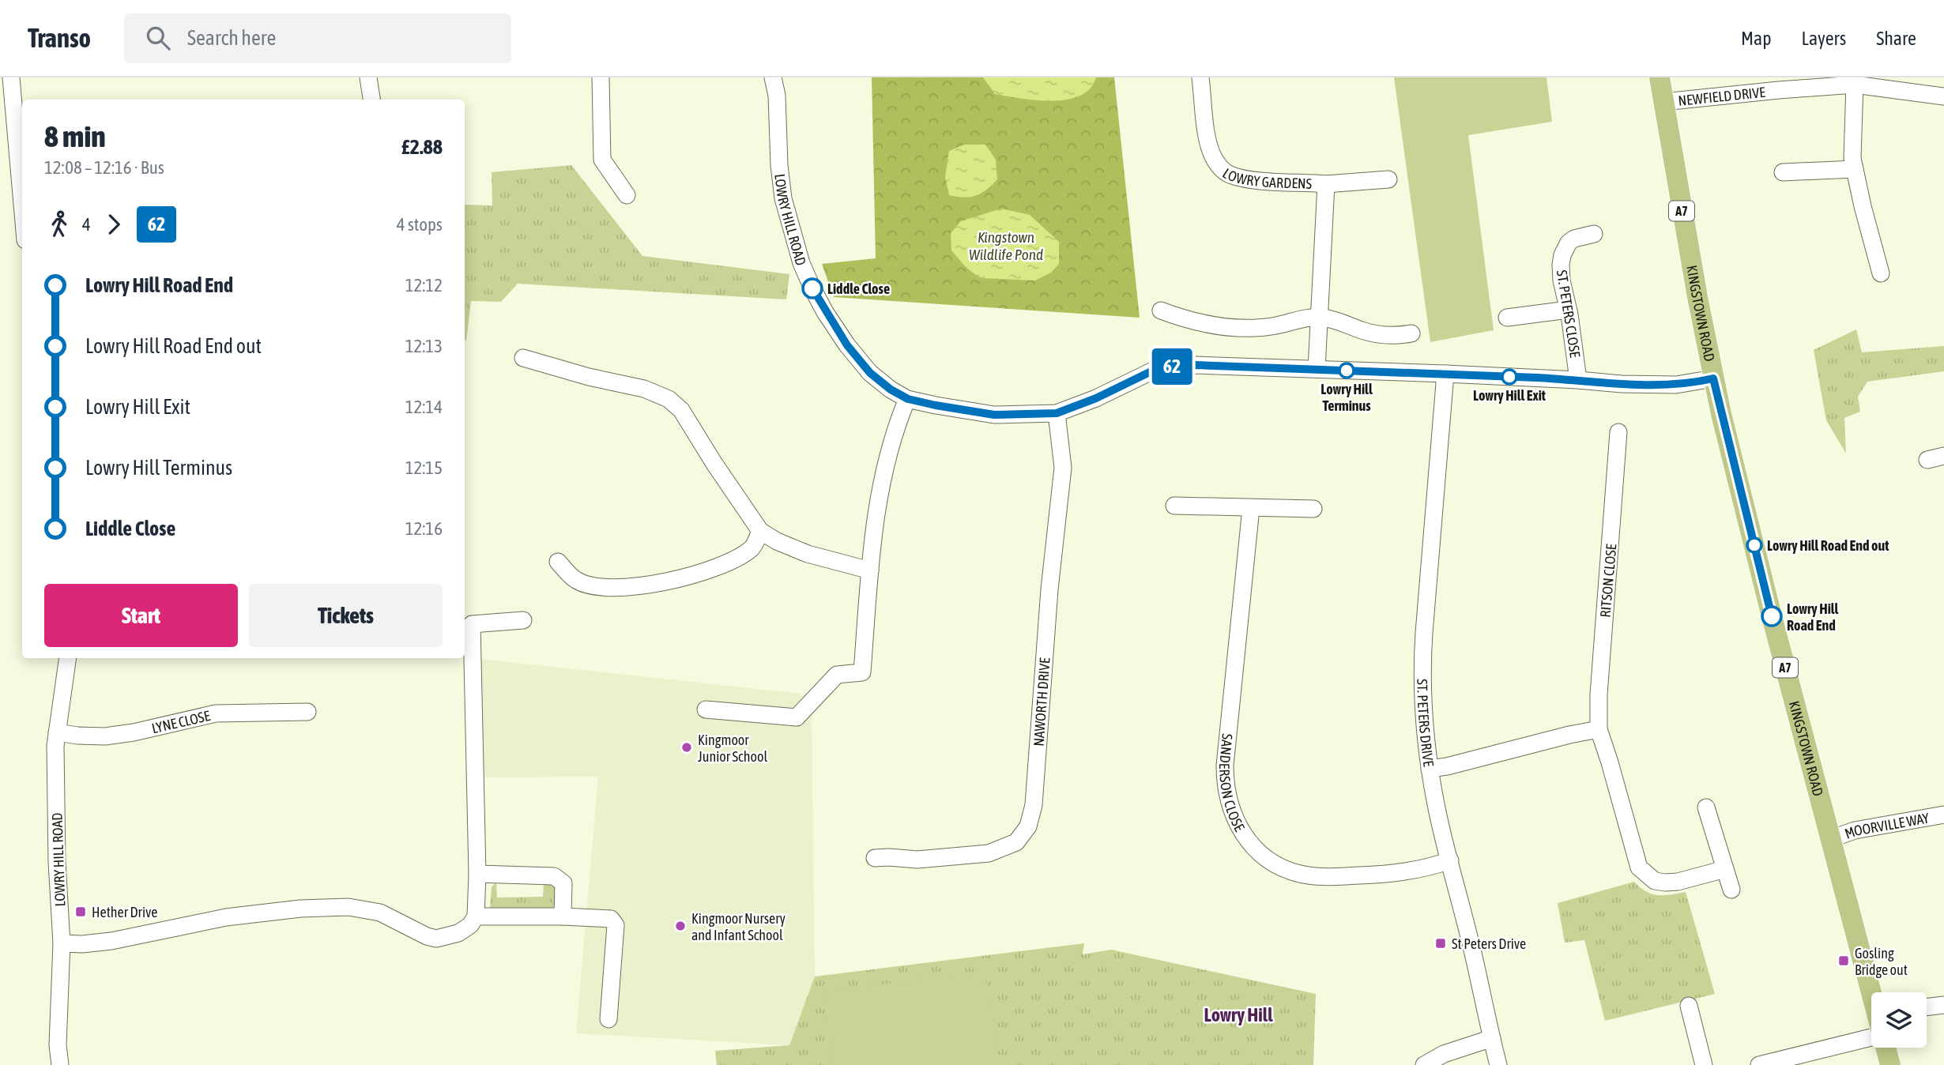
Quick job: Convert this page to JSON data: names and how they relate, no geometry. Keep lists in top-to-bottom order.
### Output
{
  "streets": {
    "main road": ["A7", "KINGSTOWN ROAD"],
    "street": [
      "NEWFIELD DRIVE",
      "LOWRY GARDENS",
      "LOWRY HILL ROAD",
      "ST. PETERS CLOSE",
      "RITSON CLOSE",
      "NAWORTH DRIVE",
      "LYNE CLOSE",
      "ST. PETERS DRIVE",
      "SANDERSON CLOSE",
      "MOORVILLE WAY"
    ]
  },
  "crossings": [
    ["NEWFIELD DRIVE", "KINGSTOWN ROAD"],
    ["LOWRY GARDENS", "LOWRY HILL ROAD"],
    ["LOWRY HILL ROAD", "ST. PETERS CLOSE"],
    ["LOWRY HILL ROAD", "KINGSTOWN ROAD"],
    ["LOWRY HILL ROAD", "NAWORTH DRIVE"],
    ["LOWRY HILL ROAD", "LYNE CLOSE"],
    ["LOWRY HILL ROAD", "ST. PETERS DRIVE"],
    ["KINGSTOWN ROAD", "MOORVILLE WAY"],
    ["ST. PETERS DRIVE", "SANDERSON CLOSE"]
  ],
  "districts": ["Lowry Hill"],
  "water": ["Kingstown Wildlife Pond"],
  "places": {
    "other": [
      "Liddle Close",
      "Lowry Hill Terminus",
      "Lowry Hill Exit",
      "Lowry Hill Road End out",
      "Lowry Hill Road End",
      "Kingmoor Junior School",
      "Kingmoor Nursery and Infant School"
    ],
    "transit": ["Hether Drive", "St Peters Drive", "Gosling Bridge out"]
  },
  "lines": ["bus line 62"],
  "page": {
    "header": "Transo",
    "search": "Search here",
    "nav": ["Map", "Layers", "Share"],
    "on_map": "62",
    "heading": ["8 min", "12:08 – 12:16 · Bus", "£2.88"],
    "legs": ["4", "62", "4 stops"],
    "list": [
      {
        "name": "Lowry Hill Road End",
        "value": "12:12"
      },
      {
        "name": "Lowry Hill Road End out",
        "value": "12:13"
      },
      {
        "name": "Lowry Hill Exit",
        "value": "12:14"
      },
      {
        "name": "Lowry Hill Terminus",
        "value": "12:15"
      },
      {
        "name": "Liddle Close",
        "value": "12:16"
      }
    ],
    "buttons": ["Start", "Tickets"]
  }
}
